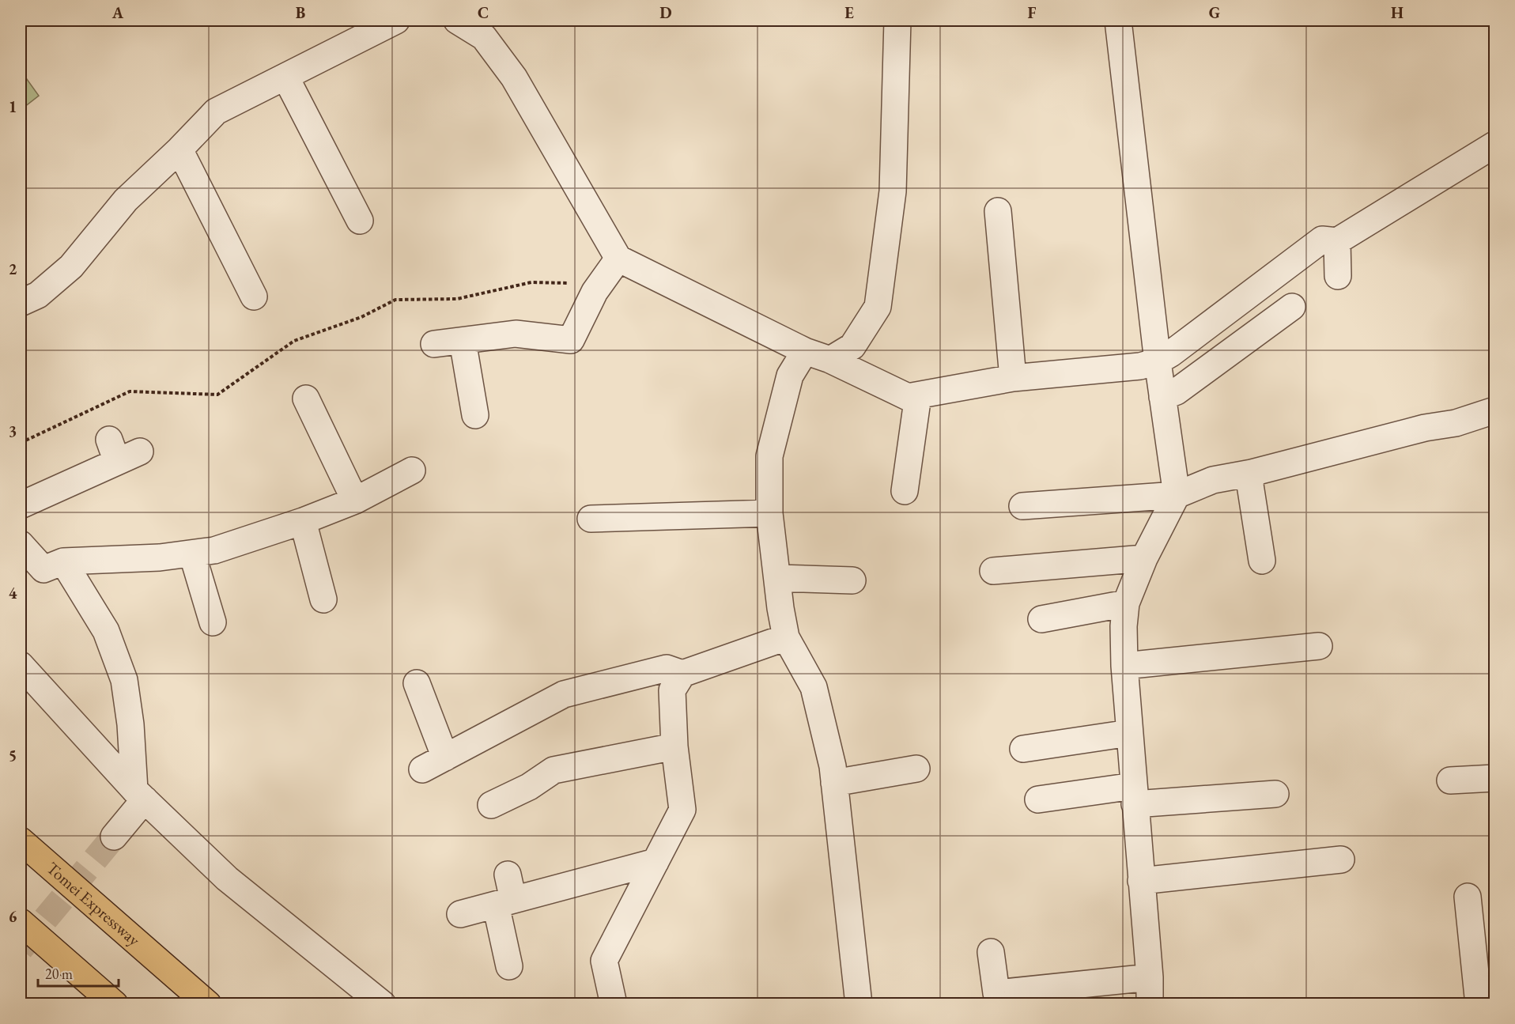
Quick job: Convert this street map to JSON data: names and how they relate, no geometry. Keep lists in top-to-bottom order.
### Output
{
  "streets": {
    "highway": ["Tomei Expressway"]
  },
  "scale_bar": "20 m",
  "grid": {
    "columns": [
      "A",
      "B",
      "C",
      "D",
      "E",
      "F",
      "G",
      "H"
    ],
    "rows": [
      "1",
      "2",
      "3",
      "4",
      "5",
      "6"
    ]
  }
}
